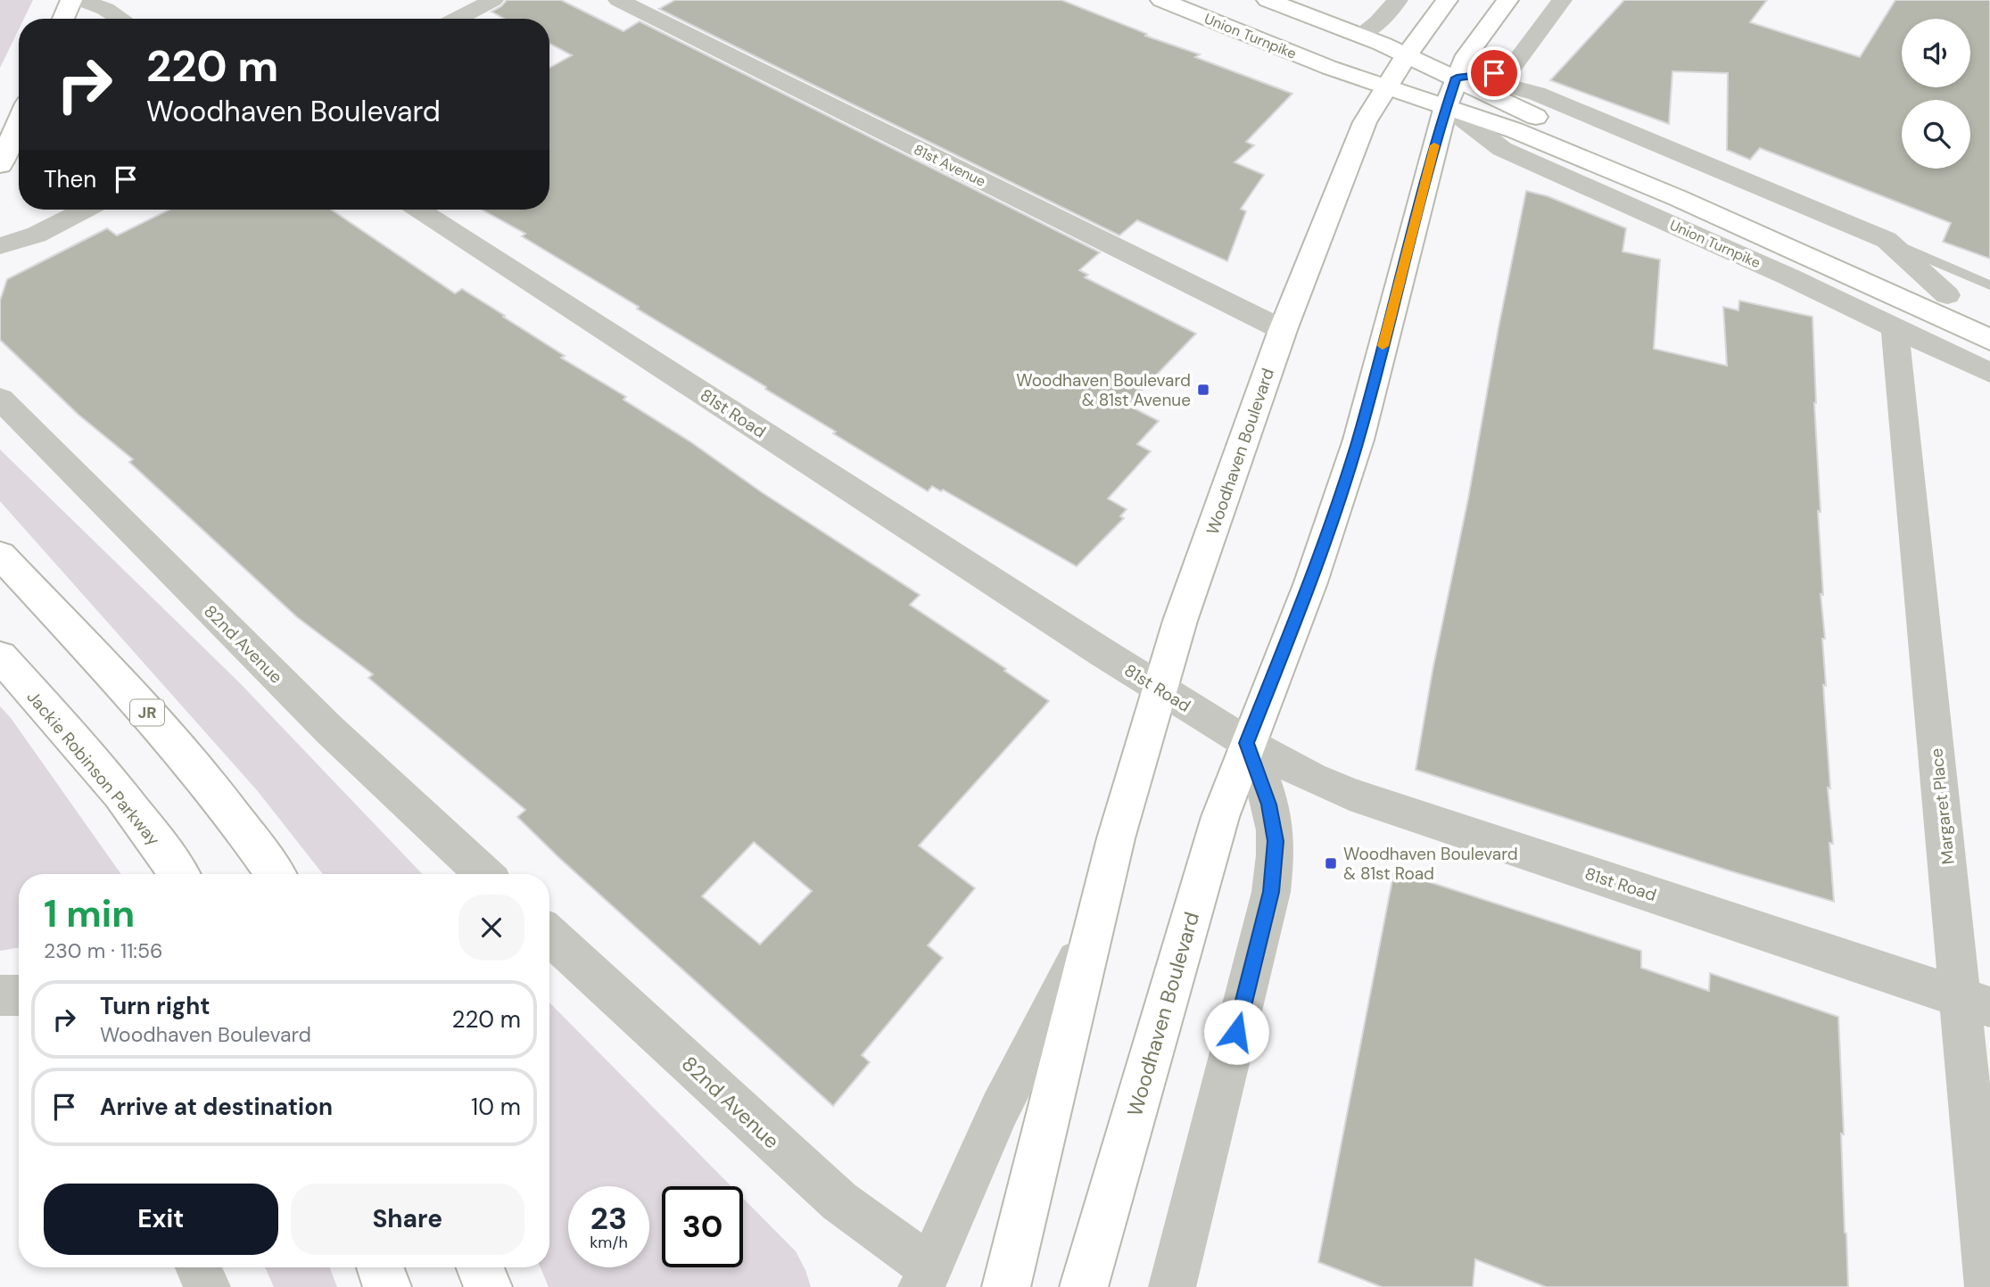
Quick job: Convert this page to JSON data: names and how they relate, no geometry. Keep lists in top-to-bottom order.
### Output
{
  "streets": {
    "main road": [
      "Union Turnpike",
      "Woodhaven Boulevard",
      "JR",
      "Jackie Robinson Parkway"
    ],
    "street": [
      "81st Avenue",
      "81st Road",
      "82nd Avenue",
      "Margaret Place"
    ]
  },
  "crossings": [
    ["Union Turnpike", "Woodhaven Boulevard"],
    ["Union Turnpike", "Margaret Place"],
    ["81st Avenue", "Woodhaven Boulevard"],
    ["81st Road", "Woodhaven Boulevard"],
    ["81st Road", "Margaret Place"],
    ["Woodhaven Boulevard", "82nd Avenue"]
  ],
  "places": {
    "transit": ["Woodhaven Boulevard & 81st Avenue", "Woodhaven Boulevard & 81st Road"]
  },
  "page": {
    "turn": ["220 m", "Woodhaven Boulevard"],
    "then": "Then",
    "heading": ["1 min", "230 m · 11:56"],
    "list": [
      {
        "name": "Turn right",
        "note": "Woodhaven Boulevard",
        "value": "220 m"
      },
      {
        "name": "Arrive at destination",
        "value": "10 m"
      }
    ],
    "buttons": ["Exit", "Share"],
    "speed": "23 km/h",
    "limit": "30"
  }
}
